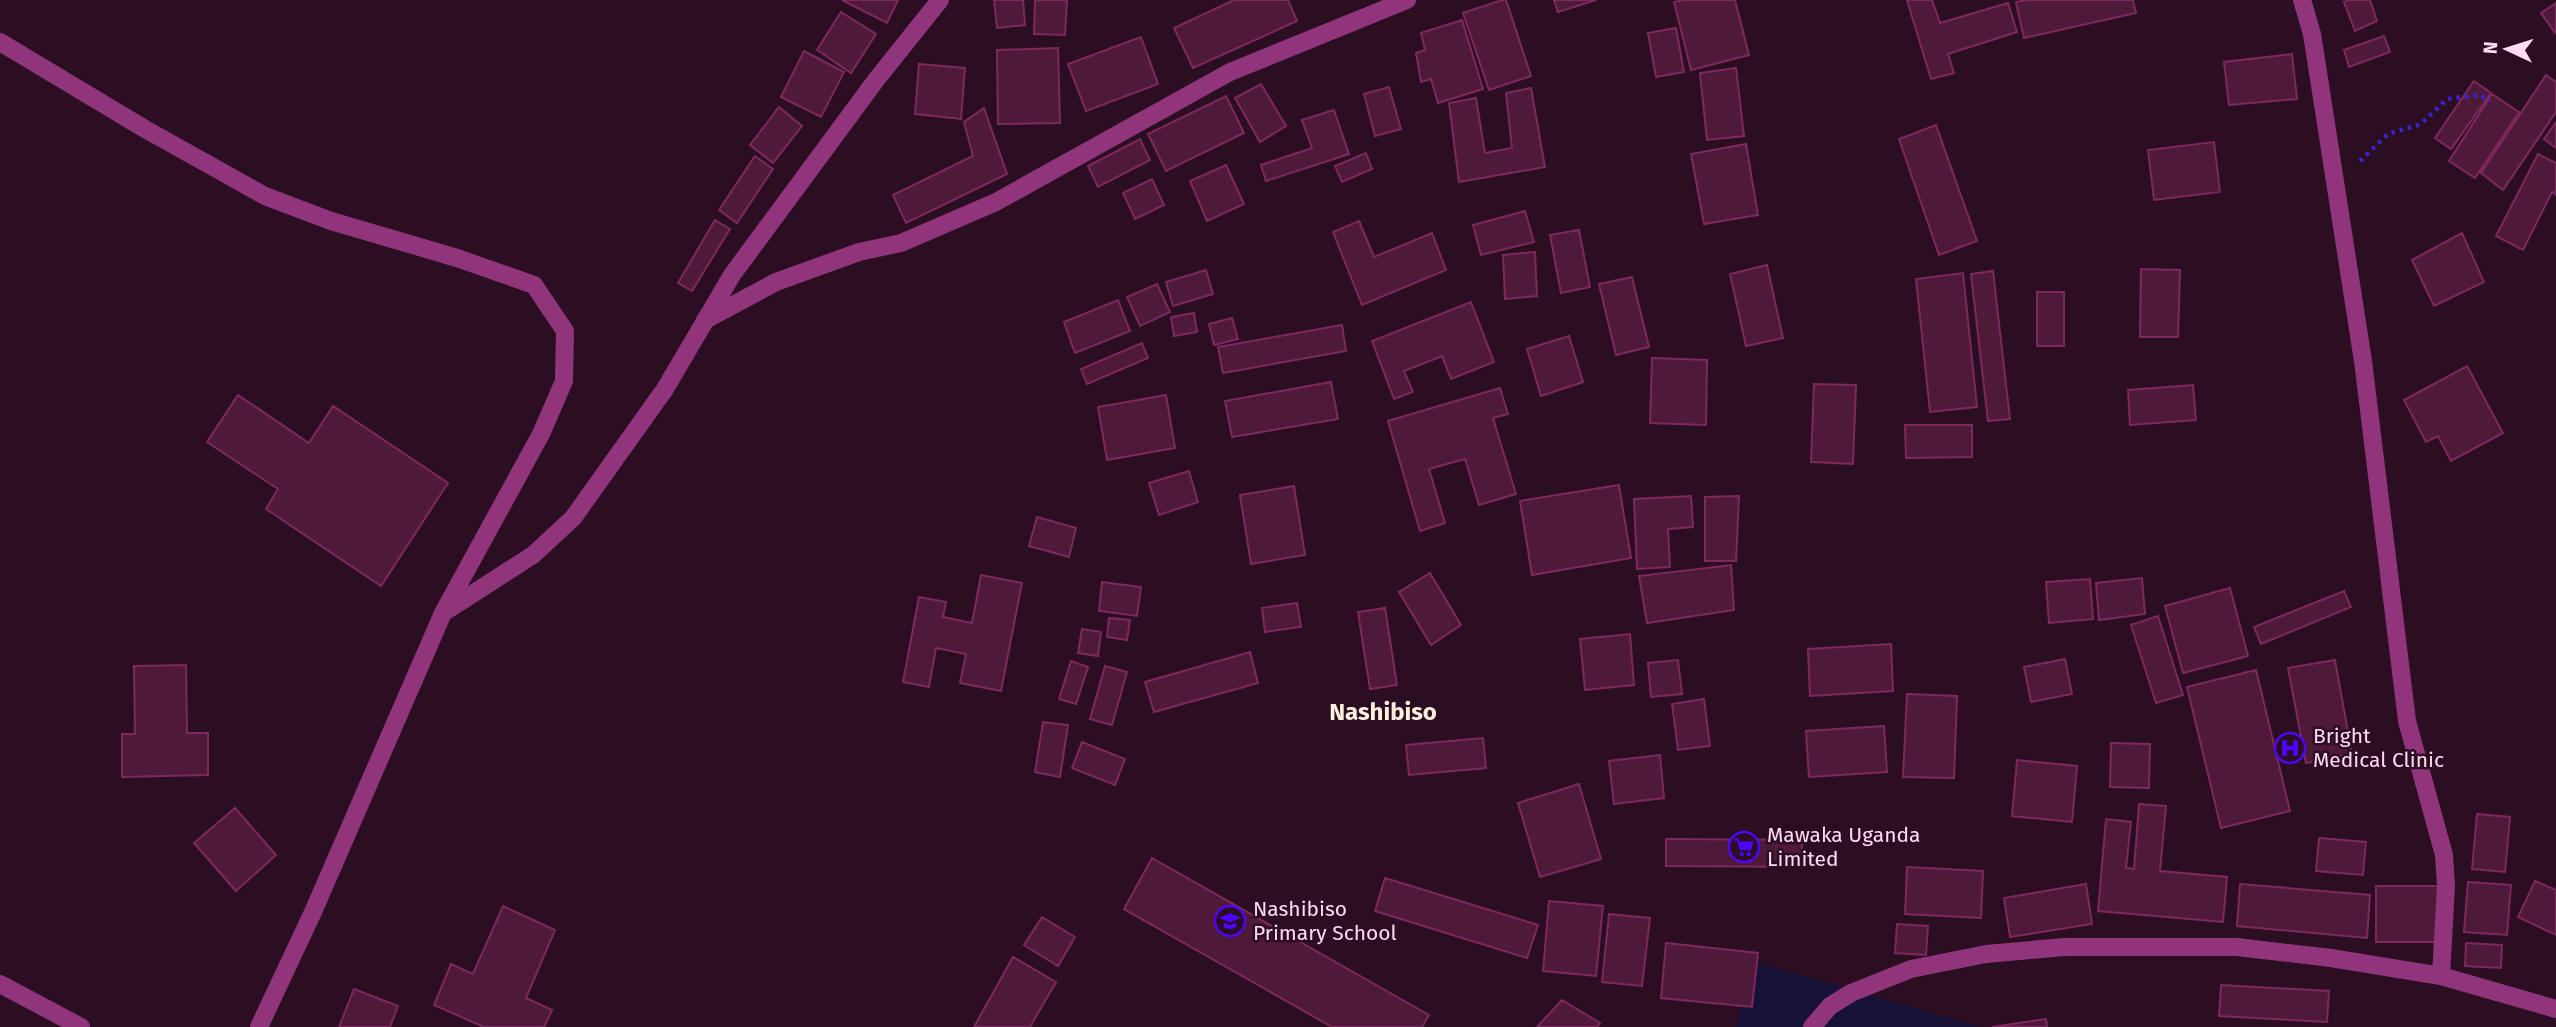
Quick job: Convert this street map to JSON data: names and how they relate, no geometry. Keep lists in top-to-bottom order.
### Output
{
  "districts": ["Nashibiso"],
  "places": {
    "hospital": ["Bright Medical Clinic"],
    "supermarket": ["Mawaka Uganda Limited"],
    "school or university": ["Nashibiso Primary School"]
  },
  "north": "left"
}
